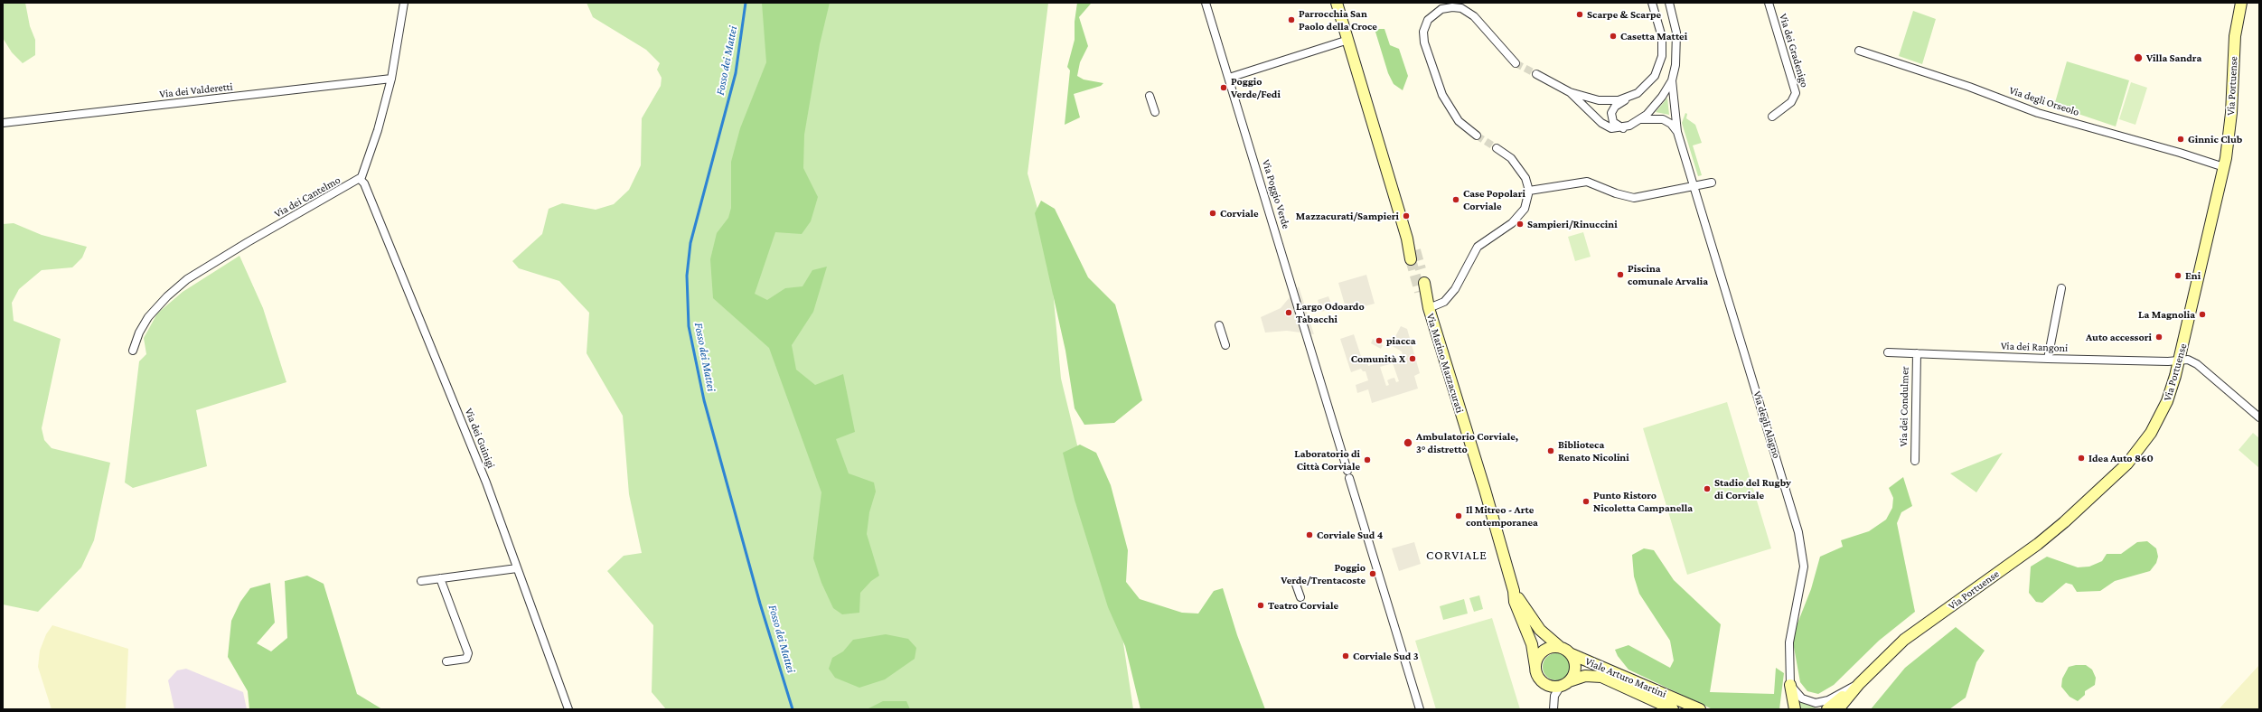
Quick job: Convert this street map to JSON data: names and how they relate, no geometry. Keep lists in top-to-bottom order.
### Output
{
  "streets": {
    "street": [
      "Via dei Gradenigo",
      "Via Portuense",
      "Via dei Valderetti",
      "Via degli Orseolo",
      "Via Poggio Verde",
      "Via dei Cantelmo",
      "Via dei Rangoni",
      "Via Marino Mazzacurati",
      "Via dei Condulmer",
      "Via degli Alagno",
      "Via dei Guinigi",
      "Viale Arturo Martini"
    ]
  },
  "crossings": [
    ["Via Portuense", "Via degli Orseolo"],
    ["Via Portuense", "Via dei Rangoni"],
    ["Via dei Cantelmo", "Via dei Guinigi"],
    ["Via dei Rangoni", "Via dei Condulmer"],
    ["Via Marino Mazzacurati", "Viale Arturo Martini"]
  ],
  "districts": ["CORVIALE"],
  "water": ["Fosso dei Mattei"],
  "places": [
    "Scarpe & Scarpe",
    "Parrocchia San Paolo della Croce",
    "Casetta Mattei",
    "Villa Sandra",
    "Poggio Verde/Fedi",
    "Ginnic Club",
    "Case Popolari Corviale",
    "Corviale",
    "Mazzacurati/Sampieri",
    "Sampieri/Rinuccini",
    "Piscina comunale Arvalia",
    "Eni",
    "Largo Odoardo Tabacchi",
    "La Magnolia",
    "Auto accessori",
    "piacca",
    "Comunità X",
    "Ambulatorio Corviale, 3° distretto",
    "Biblioteca Renato Nicolini",
    "Idea Auto 860",
    "Laboratorio di Città Corviale",
    "Stadio del Rugby di Corviale",
    "Punto Ristoro Nicoletta Campanella",
    "Il Mitreo - Arte contemporanea",
    "Corviale Sud 4",
    "Poggio Verde/Trentacoste",
    "Teatro Corviale",
    "Corviale Sud 3"
  ]
}
